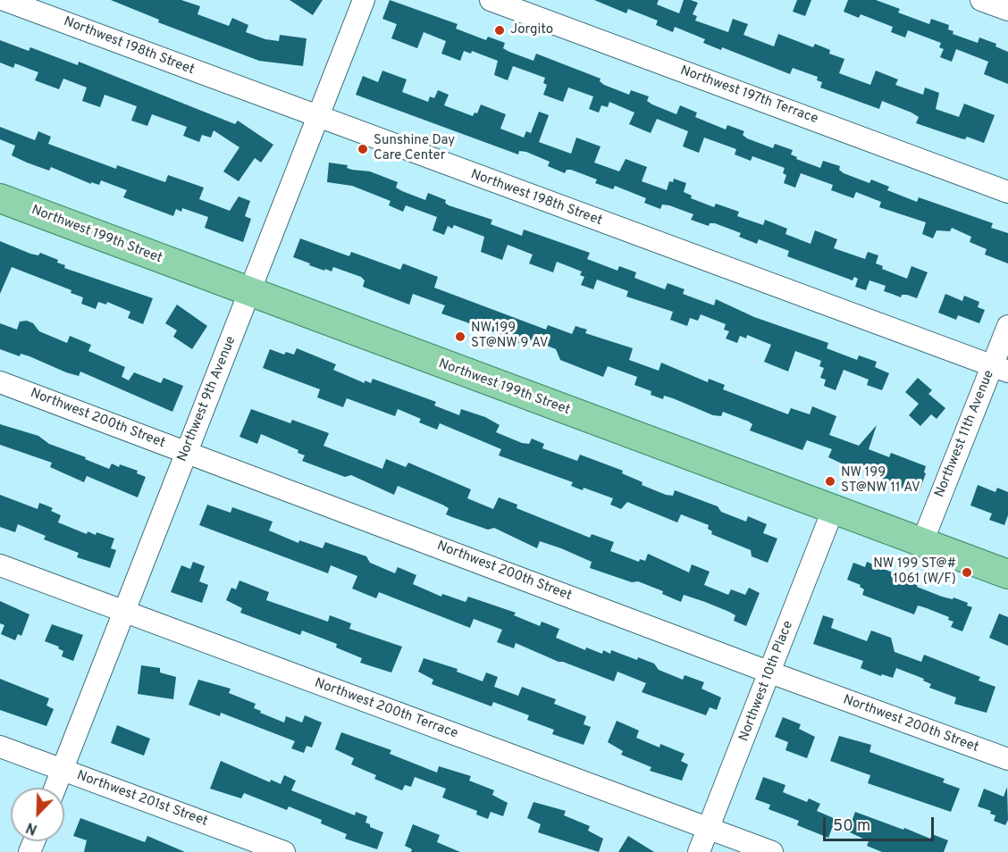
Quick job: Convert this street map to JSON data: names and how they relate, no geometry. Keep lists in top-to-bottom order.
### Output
{
  "streets": {
    "main road": ["Northwest 199th Street"],
    "street": [
      "Northwest 198th Street",
      "Northwest 197th Terrace",
      "Northwest 9th Avenue",
      "Northwest 200th Street",
      "Northwest 11th Avenue",
      "Northwest 10th Place",
      "Northwest 200th Terrace",
      "Northwest 201st Street"
    ]
  },
  "crossings": [
    ["Northwest 198th Street", "Northwest 9th Avenue"],
    ["Northwest 198th Street", "Northwest 11th Avenue"],
    ["Northwest 199th Street", "Northwest 9th Avenue"],
    ["Northwest 199th Street", "Northwest 11th Avenue"],
    ["Northwest 199th Street", "Northwest 10th Place"],
    ["Northwest 9th Avenue", "Northwest 200th Street"],
    ["Northwest 9th Avenue", "Northwest 200th Terrace"],
    ["Northwest 9th Avenue", "Northwest 201st Street"],
    ["Northwest 200th Street", "Northwest 10th Place"],
    ["Northwest 10th Place", "Northwest 200th Terrace"]
  ],
  "places": [
    "Jorgito",
    "Sunshine Day Care Center",
    "NW 199 ST@NW 9 AV",
    "NW 199 ST@NW 11 AV",
    "NW 199 ST@# 1061 (W/F)"
  ],
  "scale_bar": "50 m",
  "north": "bottom left"
}
